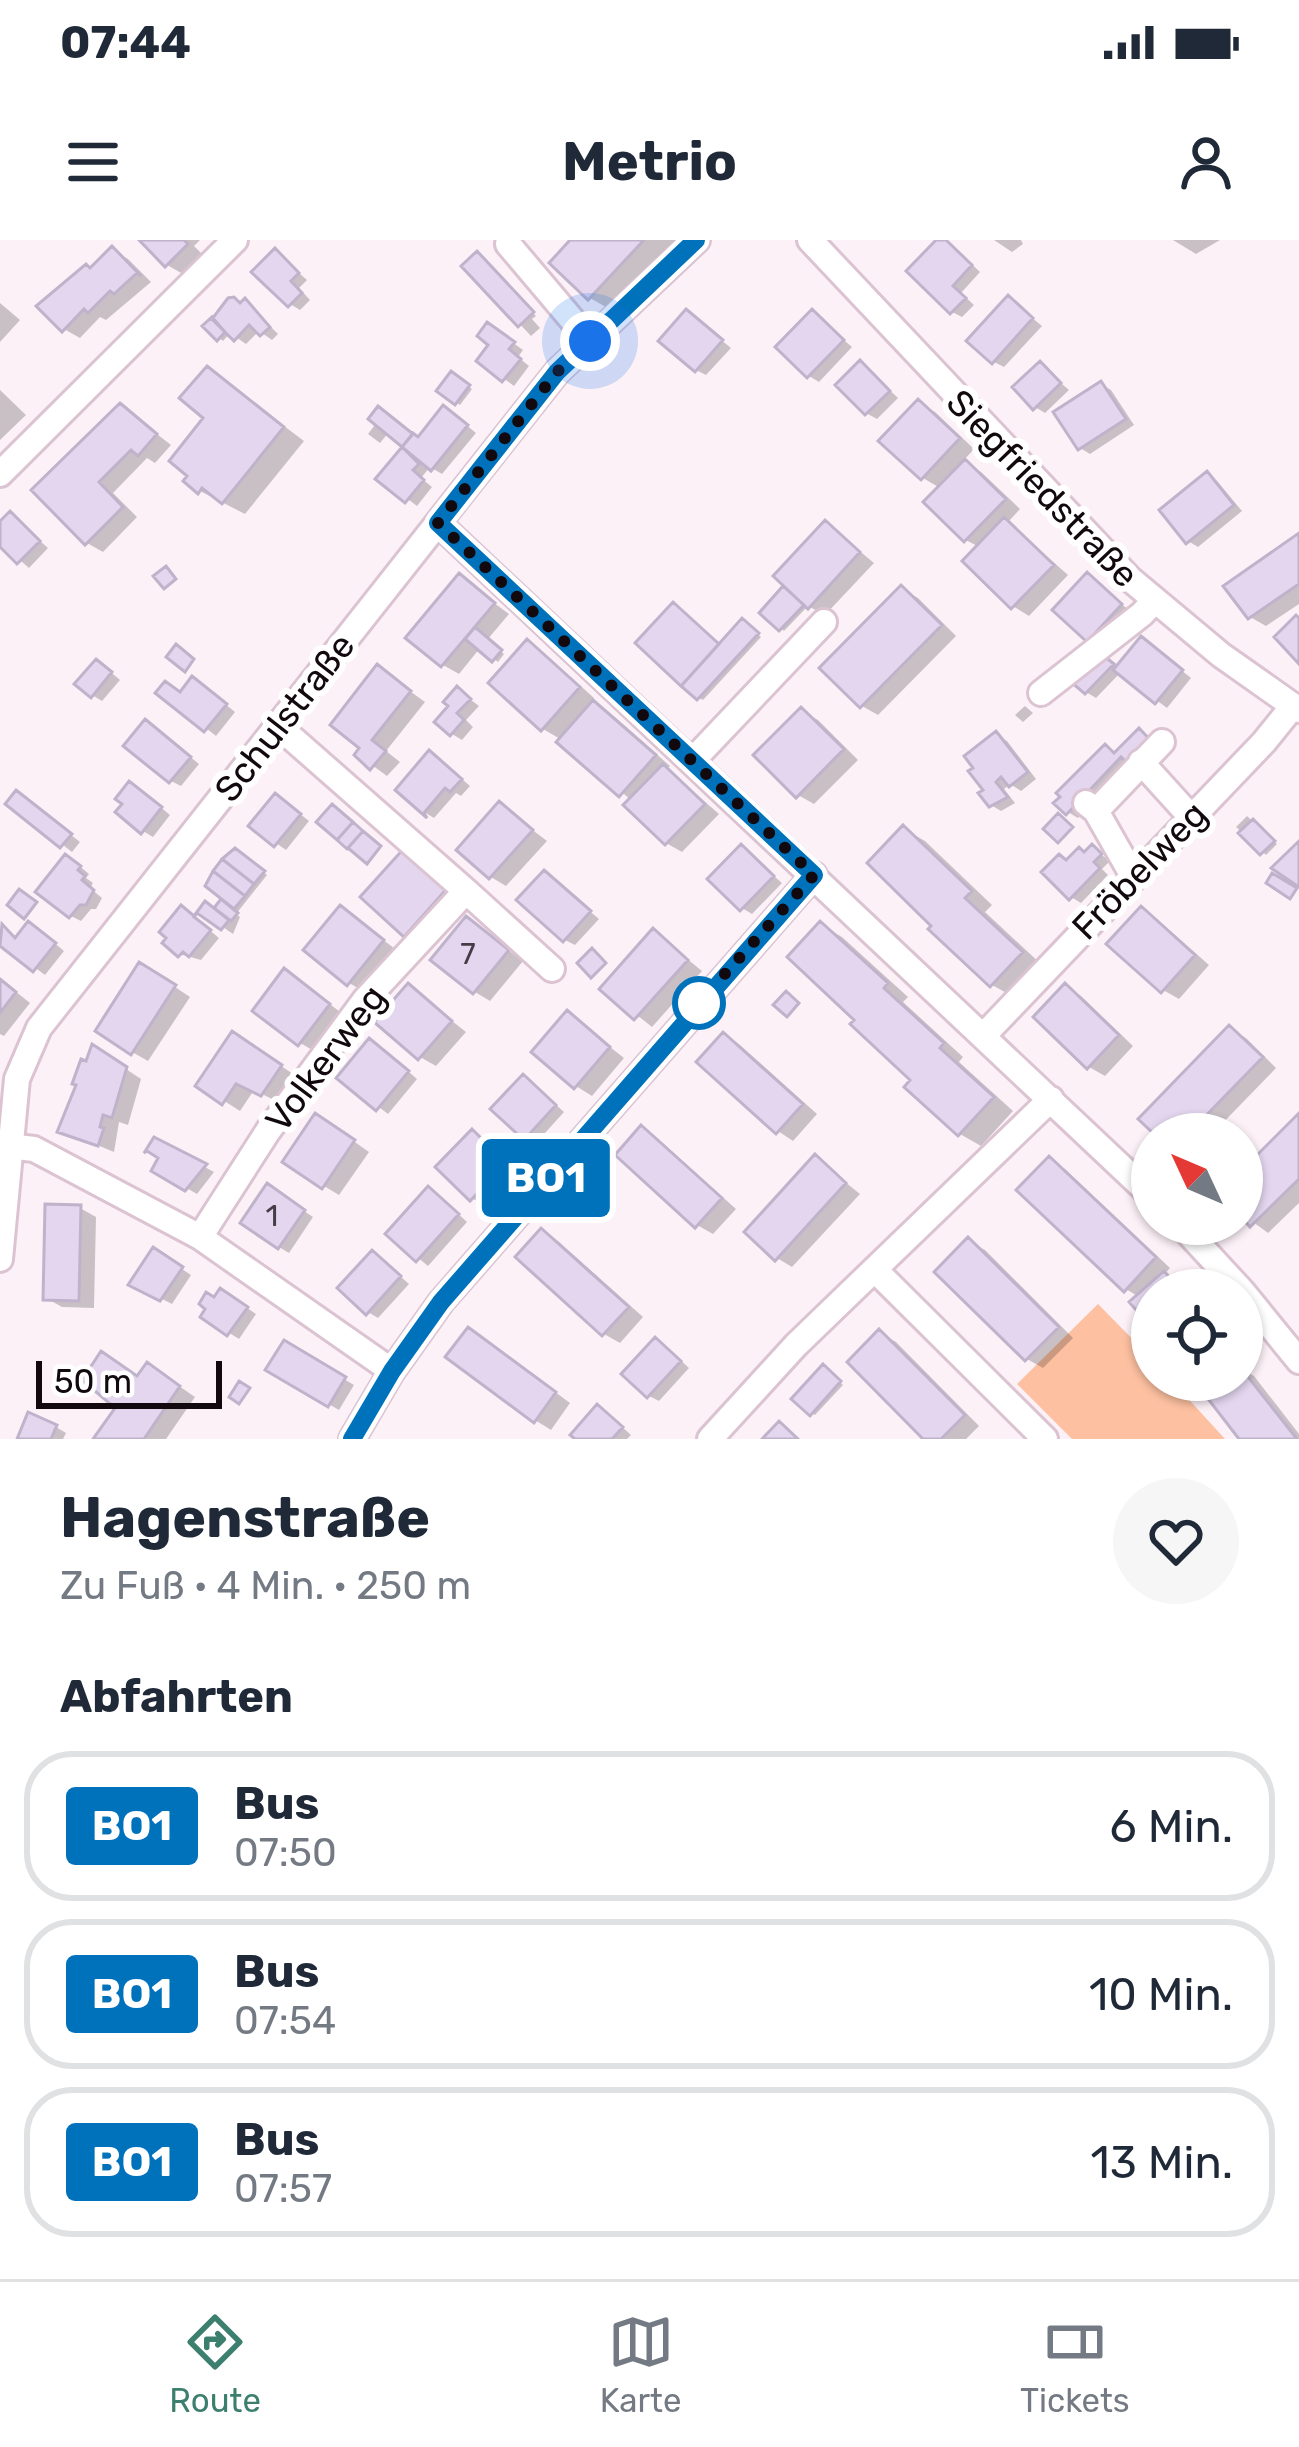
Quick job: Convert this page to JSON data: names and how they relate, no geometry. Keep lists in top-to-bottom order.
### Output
{
  "streets": {
    "street": [
      "Siegfriedstraße",
      "Schulstraße",
      "Fröbelweg",
      "Volkerweg"
    ]
  },
  "crossings": [
    ["Siegfriedstraße", "Fröbelweg"]
  ],
  "lines": ["bus line BO1"],
  "house_numbers": ["7", "1"],
  "scale_bar": "50 m",
  "north": "top left",
  "page": {
    "status": "07:44",
    "header": "Metrio",
    "on_map": "BO1",
    "scale": "50 m",
    "heading": [
      ["Hagenstraße", "Zu Fuß · 4 Min. · 250 m"],
      "Abfahrten"
    ],
    "list": [
      {
        "mark": "BO1",
        "name": "Bus",
        "note": "07:50",
        "value": "6 Min."
      },
      {
        "mark": "BO1",
        "name": "Bus",
        "note": "07:54",
        "value": "10 Min."
      },
      {
        "mark": "BO1",
        "name": "Bus",
        "note": "07:57",
        "value": "13 Min."
      }
    ],
    "tabs": ["Route", "Karte", "Tickets"]
  }
}
